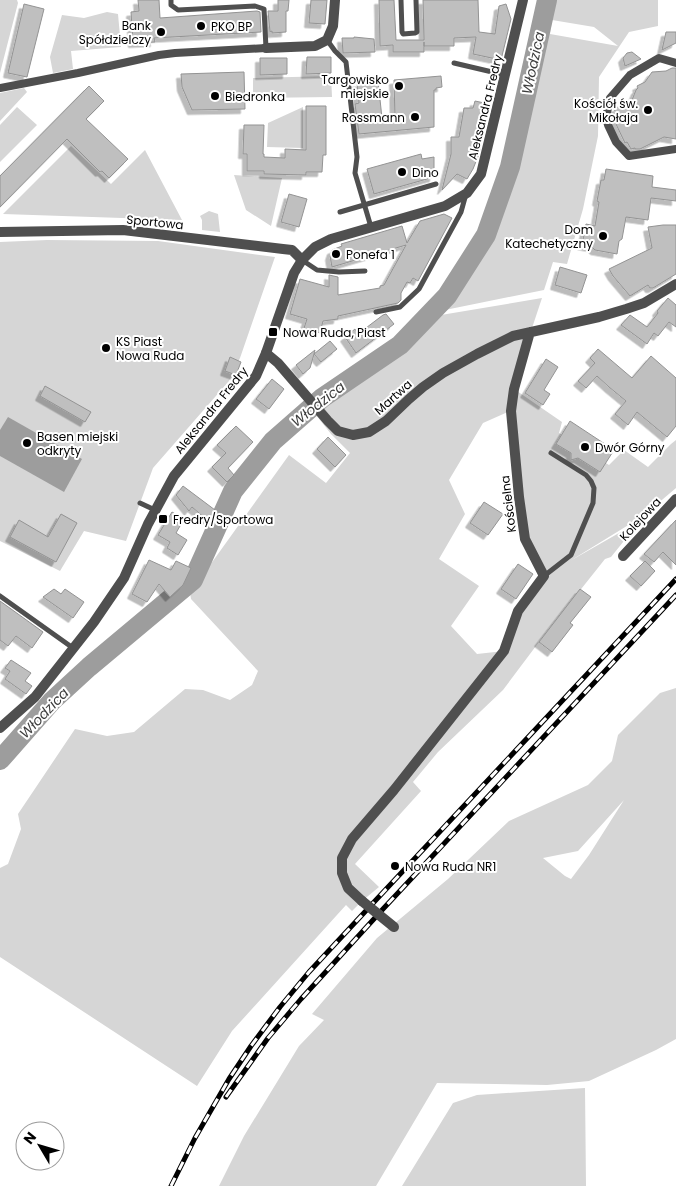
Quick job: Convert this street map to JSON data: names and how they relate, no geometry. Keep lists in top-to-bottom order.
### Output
{
  "streets": {
    "street": [
      "Aleksandra Fredry",
      "Sportowa",
      "Martwa",
      "Kościelna",
      "Kolejowa"
    ]
  },
  "crossings": [
    ["Aleksandra Fredry", "Sportowa"],
    ["Aleksandra Fredry", "Martwa"],
    ["Martwa", "Kościelna"]
  ],
  "water": ["Włodzica"],
  "places": {
    "other": [
      "PKO BP",
      "Bank Spółdzielczy",
      "Targowisko miejskie",
      "Biedronka",
      "Kościół św. Mikołaja",
      "Rossmann",
      "Dino",
      "Dom Katechetyczny",
      "Ponefa 1",
      "KS Piast Nowa Ruda",
      "Basen miejski odkryty",
      "Dwór Górny",
      "Nowa Ruda NR1"
    ],
    "transit": ["Nowa Ruda, Piast", "Fredry/Sportowa"]
  },
  "north": "top left"
}
